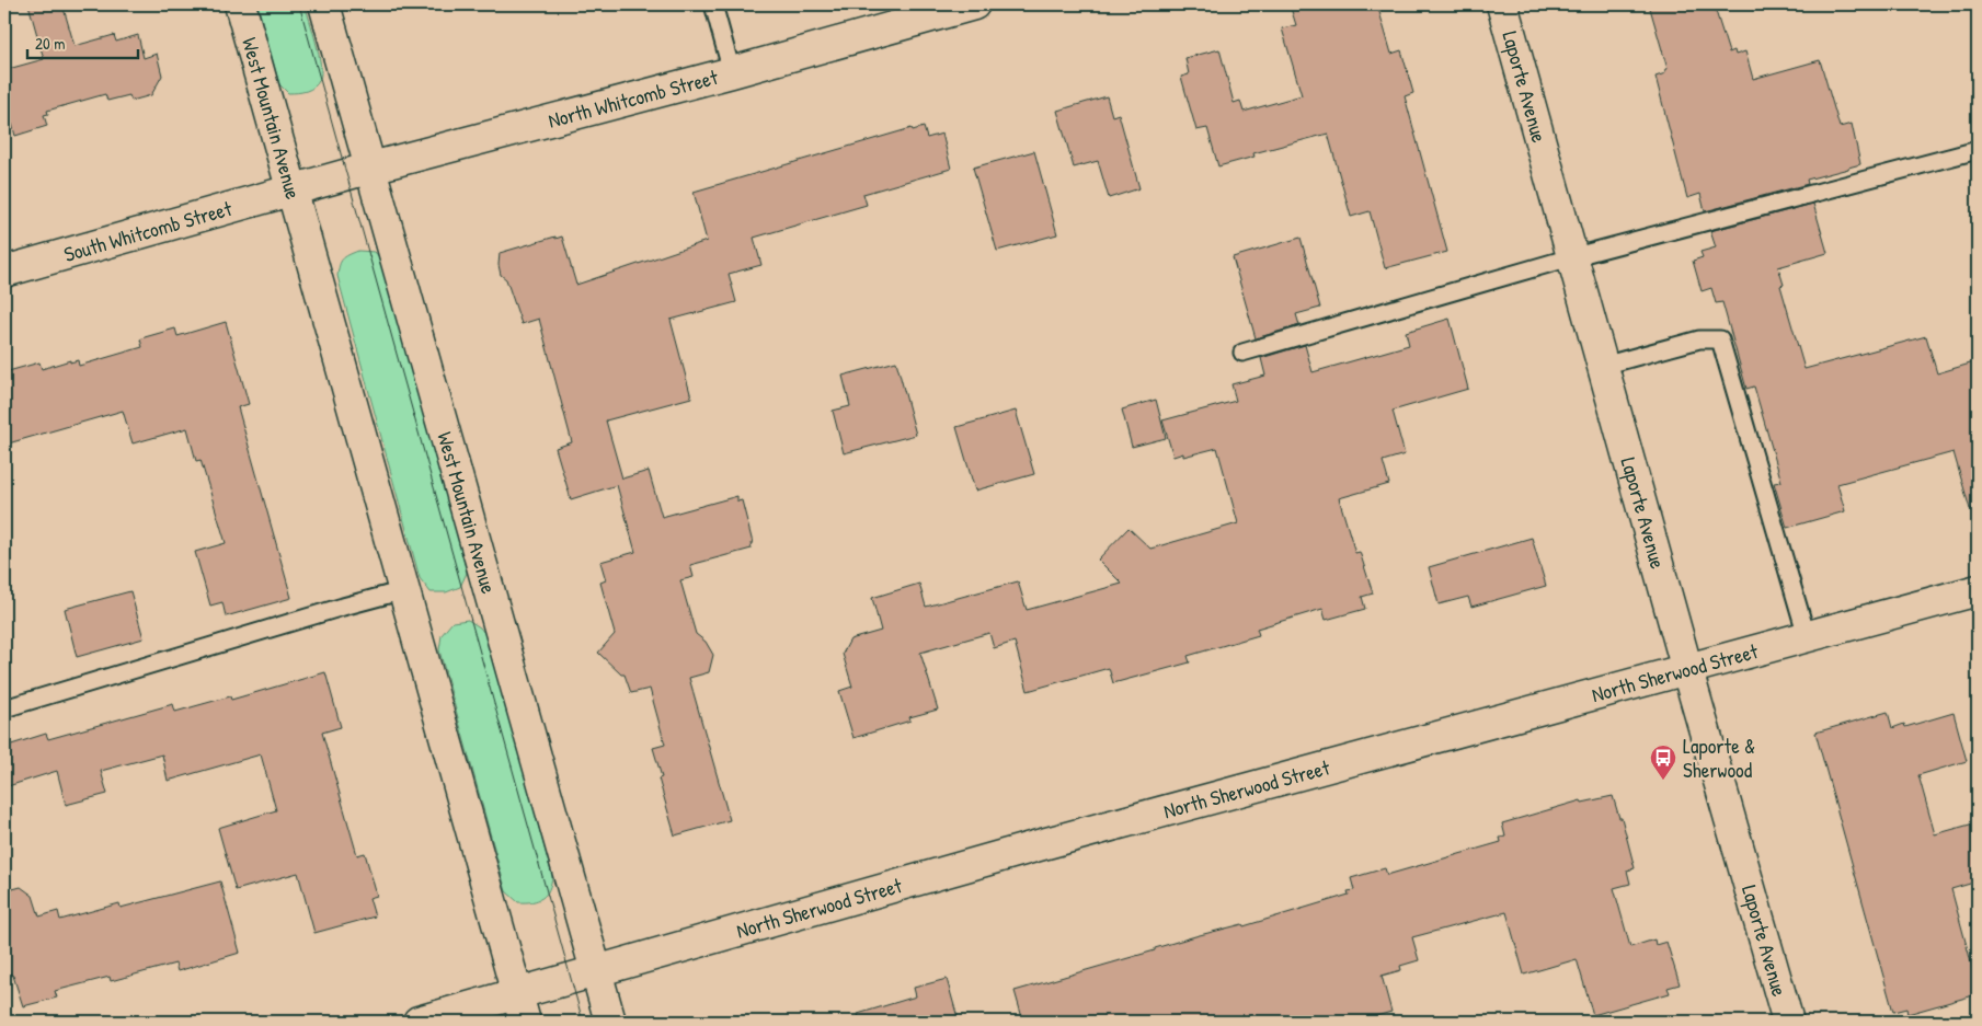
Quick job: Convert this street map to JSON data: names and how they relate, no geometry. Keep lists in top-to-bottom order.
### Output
{
  "streets": {
    "street": [
      "Laporte Avenue",
      "North Whitcomb Street",
      "West Mountain Avenue",
      "South Whitcomb Street",
      "North Sherwood Street"
    ]
  },
  "crossings": [
    ["Laporte Avenue", "North Sherwood Street"],
    ["North Whitcomb Street", "West Mountain Avenue"],
    ["North Whitcomb Street", "South Whitcomb Street"],
    ["West Mountain Avenue", "South Whitcomb Street"],
    ["West Mountain Avenue", "North Sherwood Street"]
  ],
  "places": {
    "bus stop": ["Laporte & Sherwood"]
  },
  "scale_bar": "20 m"
}
